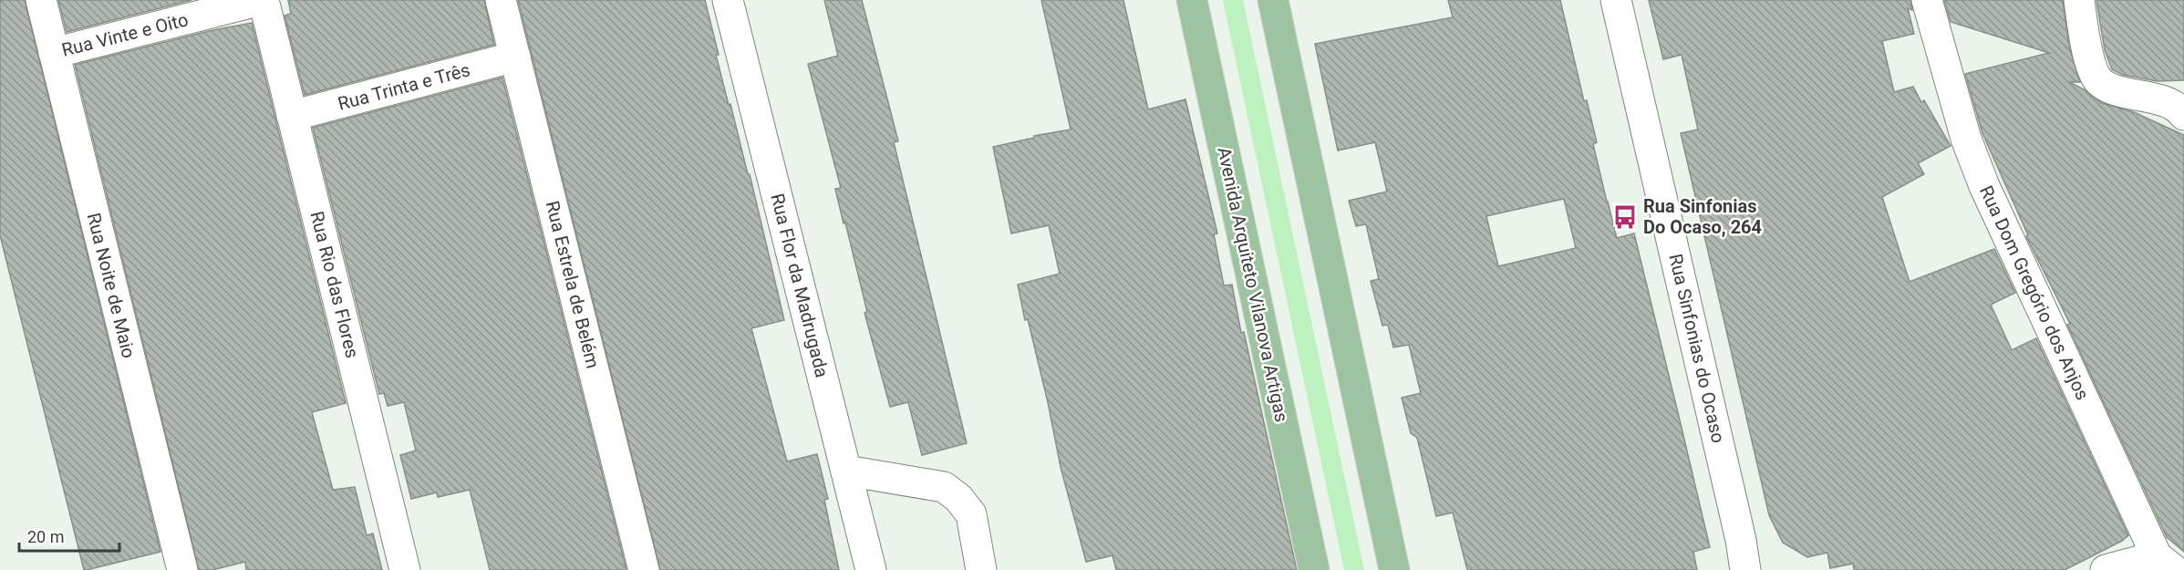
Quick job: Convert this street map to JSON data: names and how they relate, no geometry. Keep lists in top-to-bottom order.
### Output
{
  "streets": {
    "main road": ["Avenida Arquiteto Vilanova Artigas"],
    "street": [
      "Rua Vinte e Oito",
      "Rua Trinta e Três",
      "Rua Rio das Flores",
      "Rua Estrela de Belém",
      "Rua Noite de Maio",
      "Rua Flor da Madrugada",
      "Rua Dom Gregório dos Anjos",
      "Rua Sinfonias do Ocaso"
    ]
  },
  "crossings": [
    ["Rua Vinte e Oito", "Rua Rio das Flores"],
    ["Rua Vinte e Oito", "Rua Noite de Maio"],
    ["Rua Trinta e Três", "Rua Rio das Flores"],
    ["Rua Trinta e Três", "Rua Estrela de Belém"]
  ],
  "places": {
    "bus stop": ["Rua Sinfonias Do Ocaso, 264"]
  },
  "scale_bar": "20 m"
}
